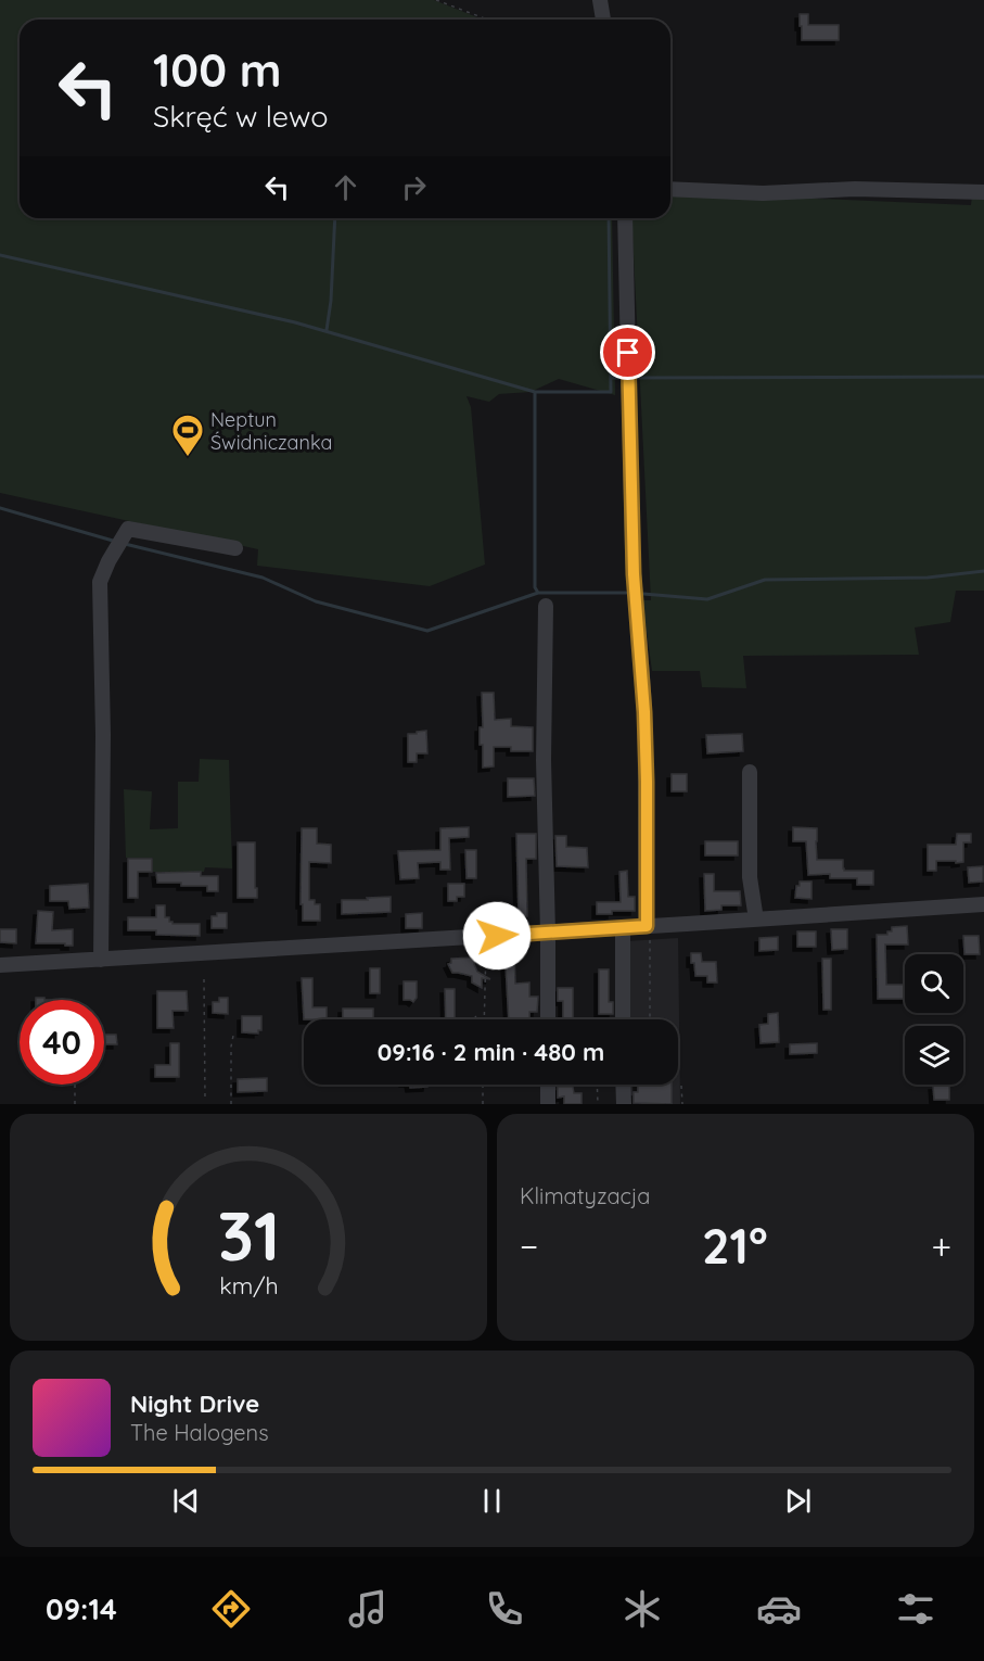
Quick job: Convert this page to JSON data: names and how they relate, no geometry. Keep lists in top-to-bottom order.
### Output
{
  "places": {
    "sports": ["Neptun Świdniczanka"]
  },
  "page": {
    "turn": ["100 m", "Skręć w lewo"],
    "limit": "40",
    "trip": "09:16 · 2 min · 480 m",
    "tile": "Klimatyzacja",
    "heat": ["−", "21°", "+"],
    "song": ["Night Drive", "The Halogens"],
    "tabs": "09:14",
    "gauge": ["31", "km/h"]
  }
}
